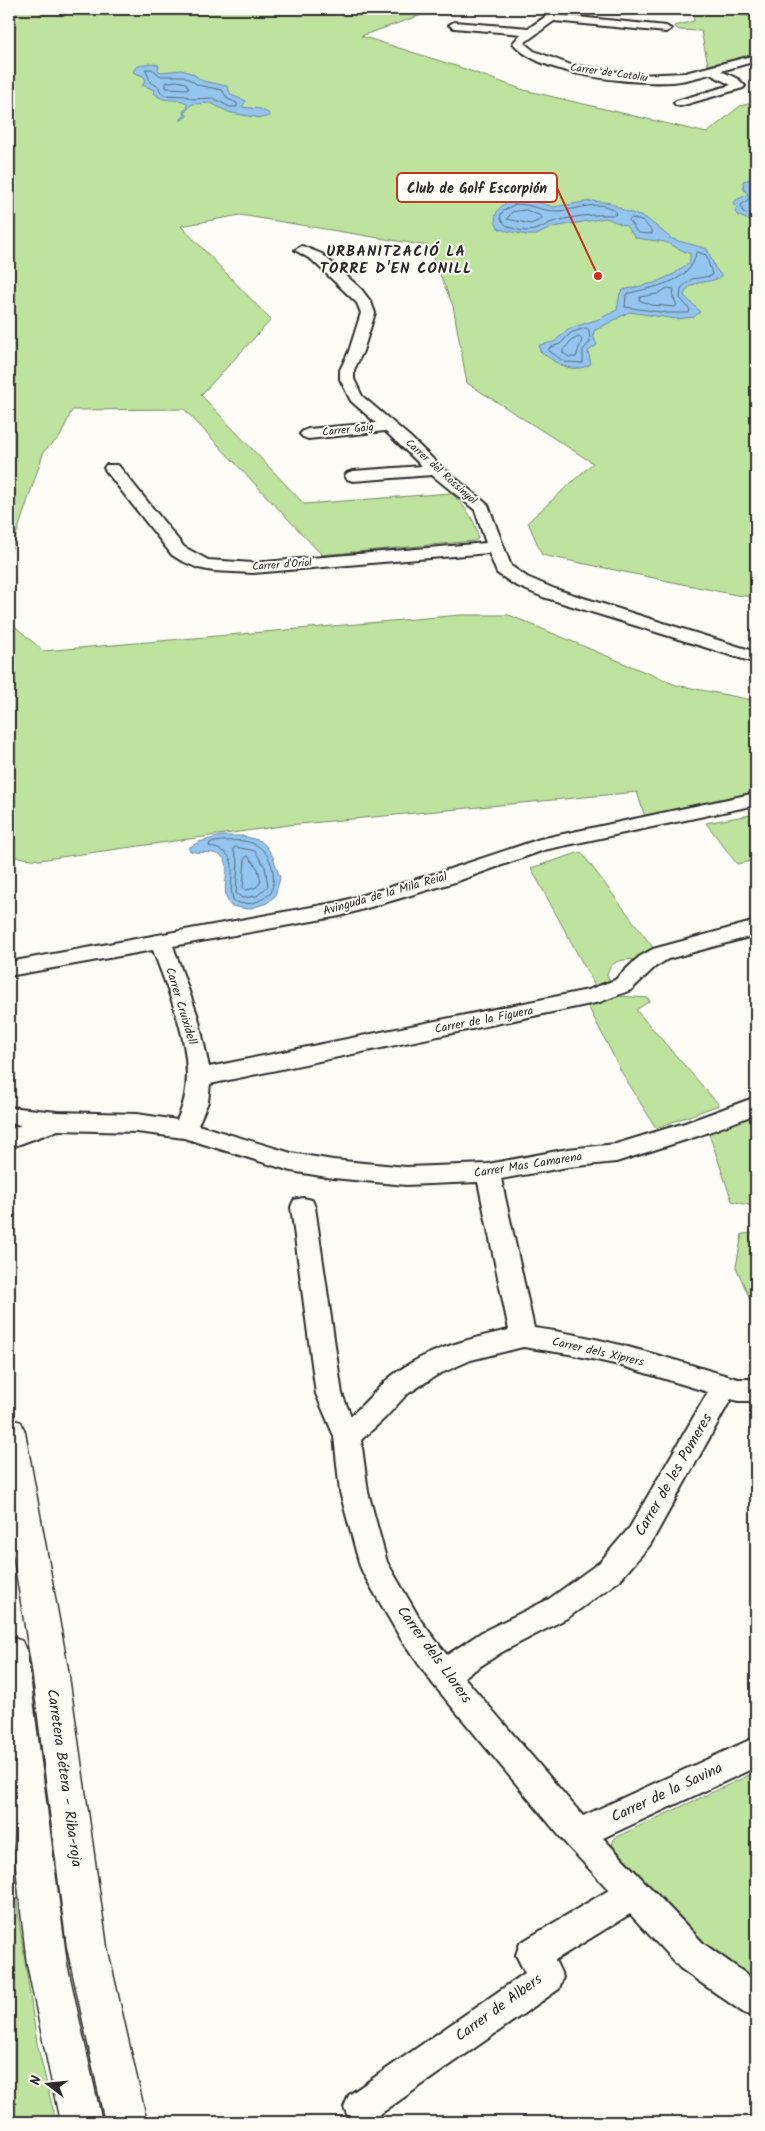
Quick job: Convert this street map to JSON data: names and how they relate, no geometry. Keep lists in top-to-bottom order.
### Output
{
  "streets": {
    "main road": ["Carretera Bétera - Riba-roja"],
    "street": [
      "Carrer de Cotoliu",
      "Carrer Gaig",
      "Carrer del Rossinyol",
      "Carrer d'Oriol",
      "Avinguda de la Mila Reial",
      "Carrer Cruixidell",
      "Carrer de la Figuera",
      "Carrer Mas Camarena",
      "Carrer dels Xiprers",
      "Carrer de les Pomeres",
      "Carrer dels Llorers",
      "Carrer de la Savina",
      "Carrer de Albers"
    ]
  },
  "crossings": [
    ["Carrer Gaig", "Carrer del Rossinyol"],
    ["Carrer del Rossinyol", "Carrer d'Oriol"],
    ["Avinguda de la Mila Reial", "Carrer Cruixidell"],
    ["Carrer Cruixidell", "Carrer de la Figuera"],
    ["Carrer Cruixidell", "Carrer Mas Camarena"],
    ["Carrer dels Xiprers", "Carrer de les Pomeres"],
    ["Carrer dels Xiprers", "Carrer dels Llorers"],
    ["Carrer de les Pomeres", "Carrer dels Llorers"],
    ["Carrer dels Llorers", "Carrer de la Savina"],
    ["Carrer dels Llorers", "Carrer de Albers"]
  ],
  "districts": ["URBANITZACIÓ LA TORRE D'EN CONILL"],
  "places": ["Club de Golf Escorpión"],
  "north": "left"
}
